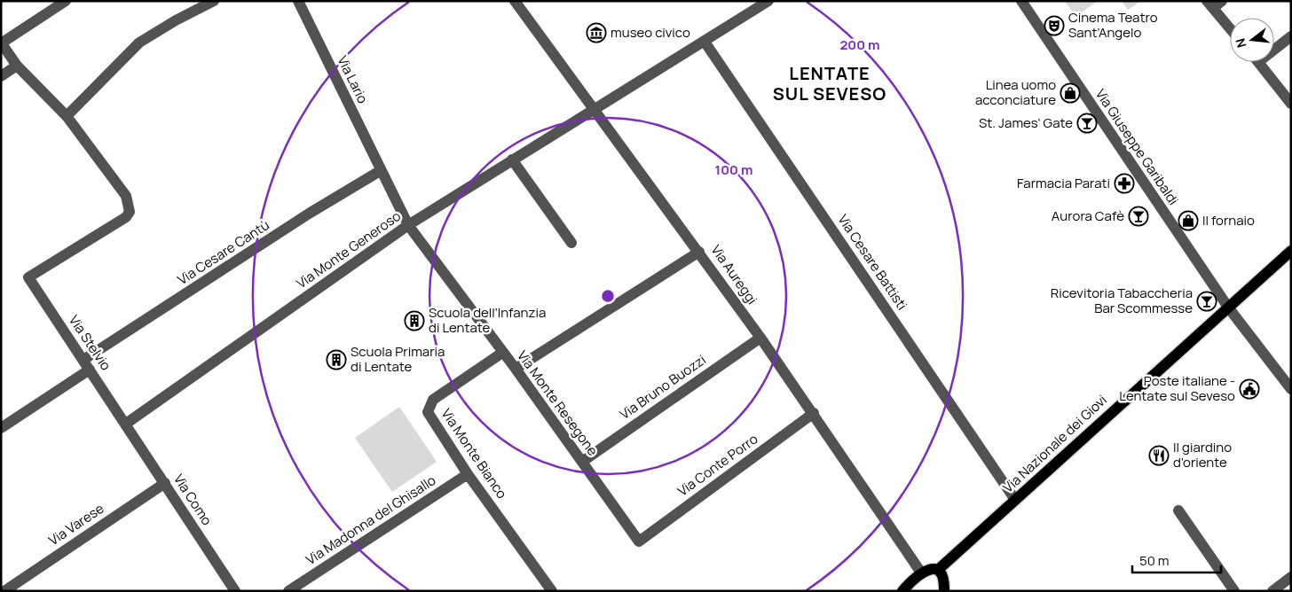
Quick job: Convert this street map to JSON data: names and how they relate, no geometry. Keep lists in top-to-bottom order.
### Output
{
  "streets": {
    "main road": ["Via Nazionale dei Giovi"],
    "street": [
      "Via Lario",
      "Via Giuseppe Garibaldi",
      "Via Monte Generoso",
      "Via Cesare Cantù",
      "Via Cesare Battisti",
      "Via Aureggi",
      "Via Stelvio",
      "Via Bruno Buozzi",
      "Via Monte Resegone",
      "Via Monte Bianco",
      "Via Conte Porro",
      "Via Como",
      "Via Madonna del Ghisallo",
      "Via Varese"
    ]
  },
  "crossings": [
    ["Via Lario", "Via Cesare Cantù"],
    ["Via Lario", "Via Monte Resegone"],
    ["Via Giuseppe Garibaldi", "Via Nazionale dei Giovi"],
    ["Via Monte Generoso", "Via Cesare Battisti"],
    ["Via Monte Generoso", "Via Aureggi"],
    ["Via Monte Generoso", "Via Stelvio"],
    ["Via Monte Generoso", "Via Monte Resegone"],
    ["Via Monte Generoso", "Via Como"],
    ["Via Cesare Cantù", "Via Stelvio"],
    ["Via Cesare Cantù", "Via Monte Resegone"],
    ["Via Cesare Battisti", "Via Nazionale dei Giovi"],
    ["Via Aureggi", "Via Bruno Buozzi"],
    ["Via Aureggi", "Via Conte Porro"],
    ["Via Stelvio", "Via Como"],
    ["Via Bruno Buozzi", "Via Monte Resegone"],
    ["Via Monte Resegone", "Via Monte Bianco"],
    ["Via Monte Resegone", "Via Conte Porro"],
    ["Via Monte Bianco", "Via Madonna del Ghisallo"],
    ["Via Como", "Via Varese"]
  ],
  "districts": ["LENTATE SUL SEVESO"],
  "places": {
    "theatre": ["Cinema Teatro Sant'Angelo"],
    "museum": ["museo civico"],
    "shop": ["Linea uomo acconciature", "Il fornaio"],
    "bar": ["St. James' Gate", "Aurora Cafè", "Ricevitoria Tabaccheria Bar Scommesse"],
    "pharmacy": ["Farmacia Parati"],
    "building": ["Scuola dell’Infanzia di Lentate", "Scuola Primaria di Lentate"],
    "public building": ["Poste italiane - Lentate sul Seveso"],
    "restaurant": ["Il giardino d'oriente"]
  },
  "scale_bar": "50 m",
  "north": "left",
  "rings": ["200 m", "100 m"]
}
